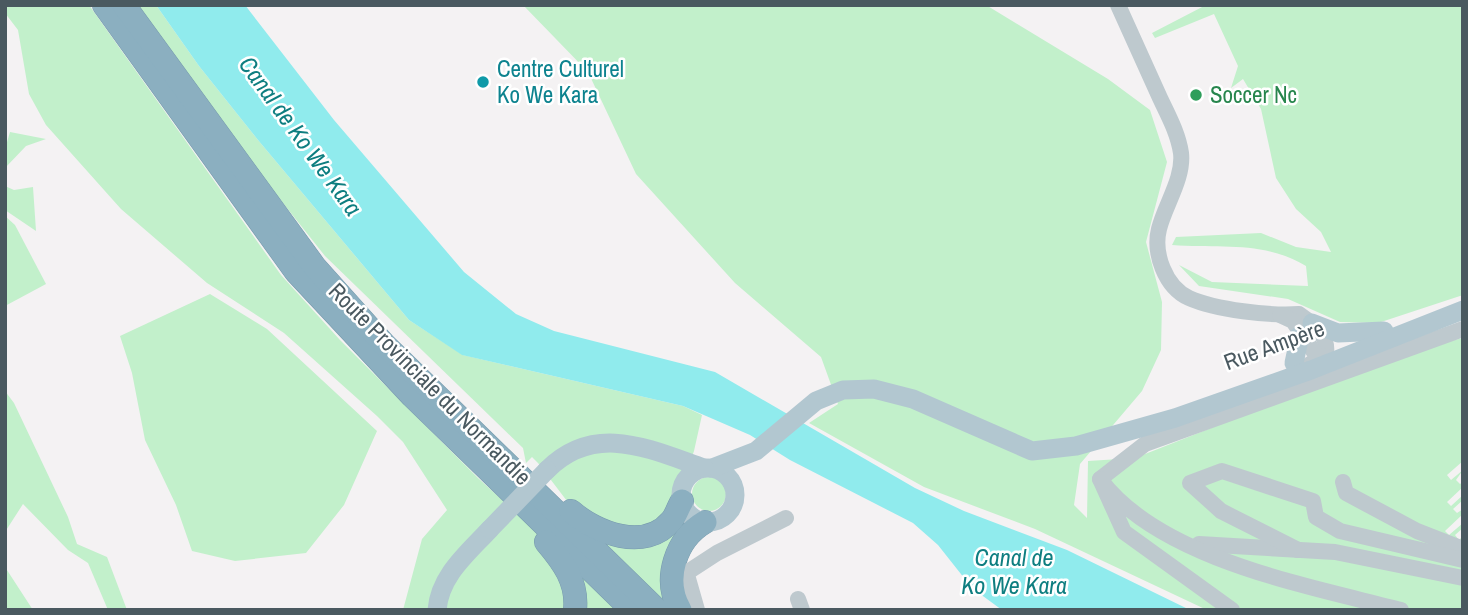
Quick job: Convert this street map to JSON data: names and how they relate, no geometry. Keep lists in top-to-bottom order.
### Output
{
  "streets": {
    "highway": ["Route Provinciale du Normandie"],
    "main road": ["Rue Ampère"]
  },
  "water": ["Canal de Ko We Kara"],
  "places": ["Centre Culturel Ko We Kara", "Soccer Nc"]
}
